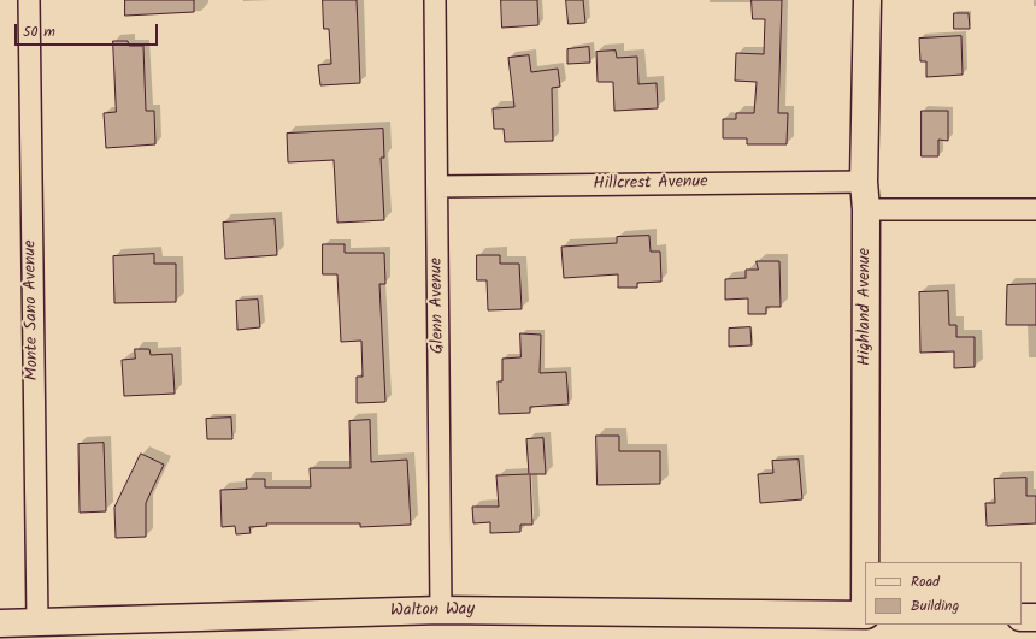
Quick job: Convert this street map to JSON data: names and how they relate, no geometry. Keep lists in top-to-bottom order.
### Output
{
  "streets": {
    "main road": ["Highland Avenue", "Walton Way"],
    "street": ["Hillcrest Avenue", "Glenn Avenue", "Monte Sano Avenue"]
  },
  "crossings": [
    ["Hillcrest Avenue", "Glenn Avenue"],
    ["Hillcrest Avenue", "Highland Avenue"],
    ["Glenn Avenue", "Walton Way"],
    ["Monte Sano Avenue", "Walton Way"]
  ],
  "legend": ["Road", "Building"],
  "scale_bar": "50 m"
}
